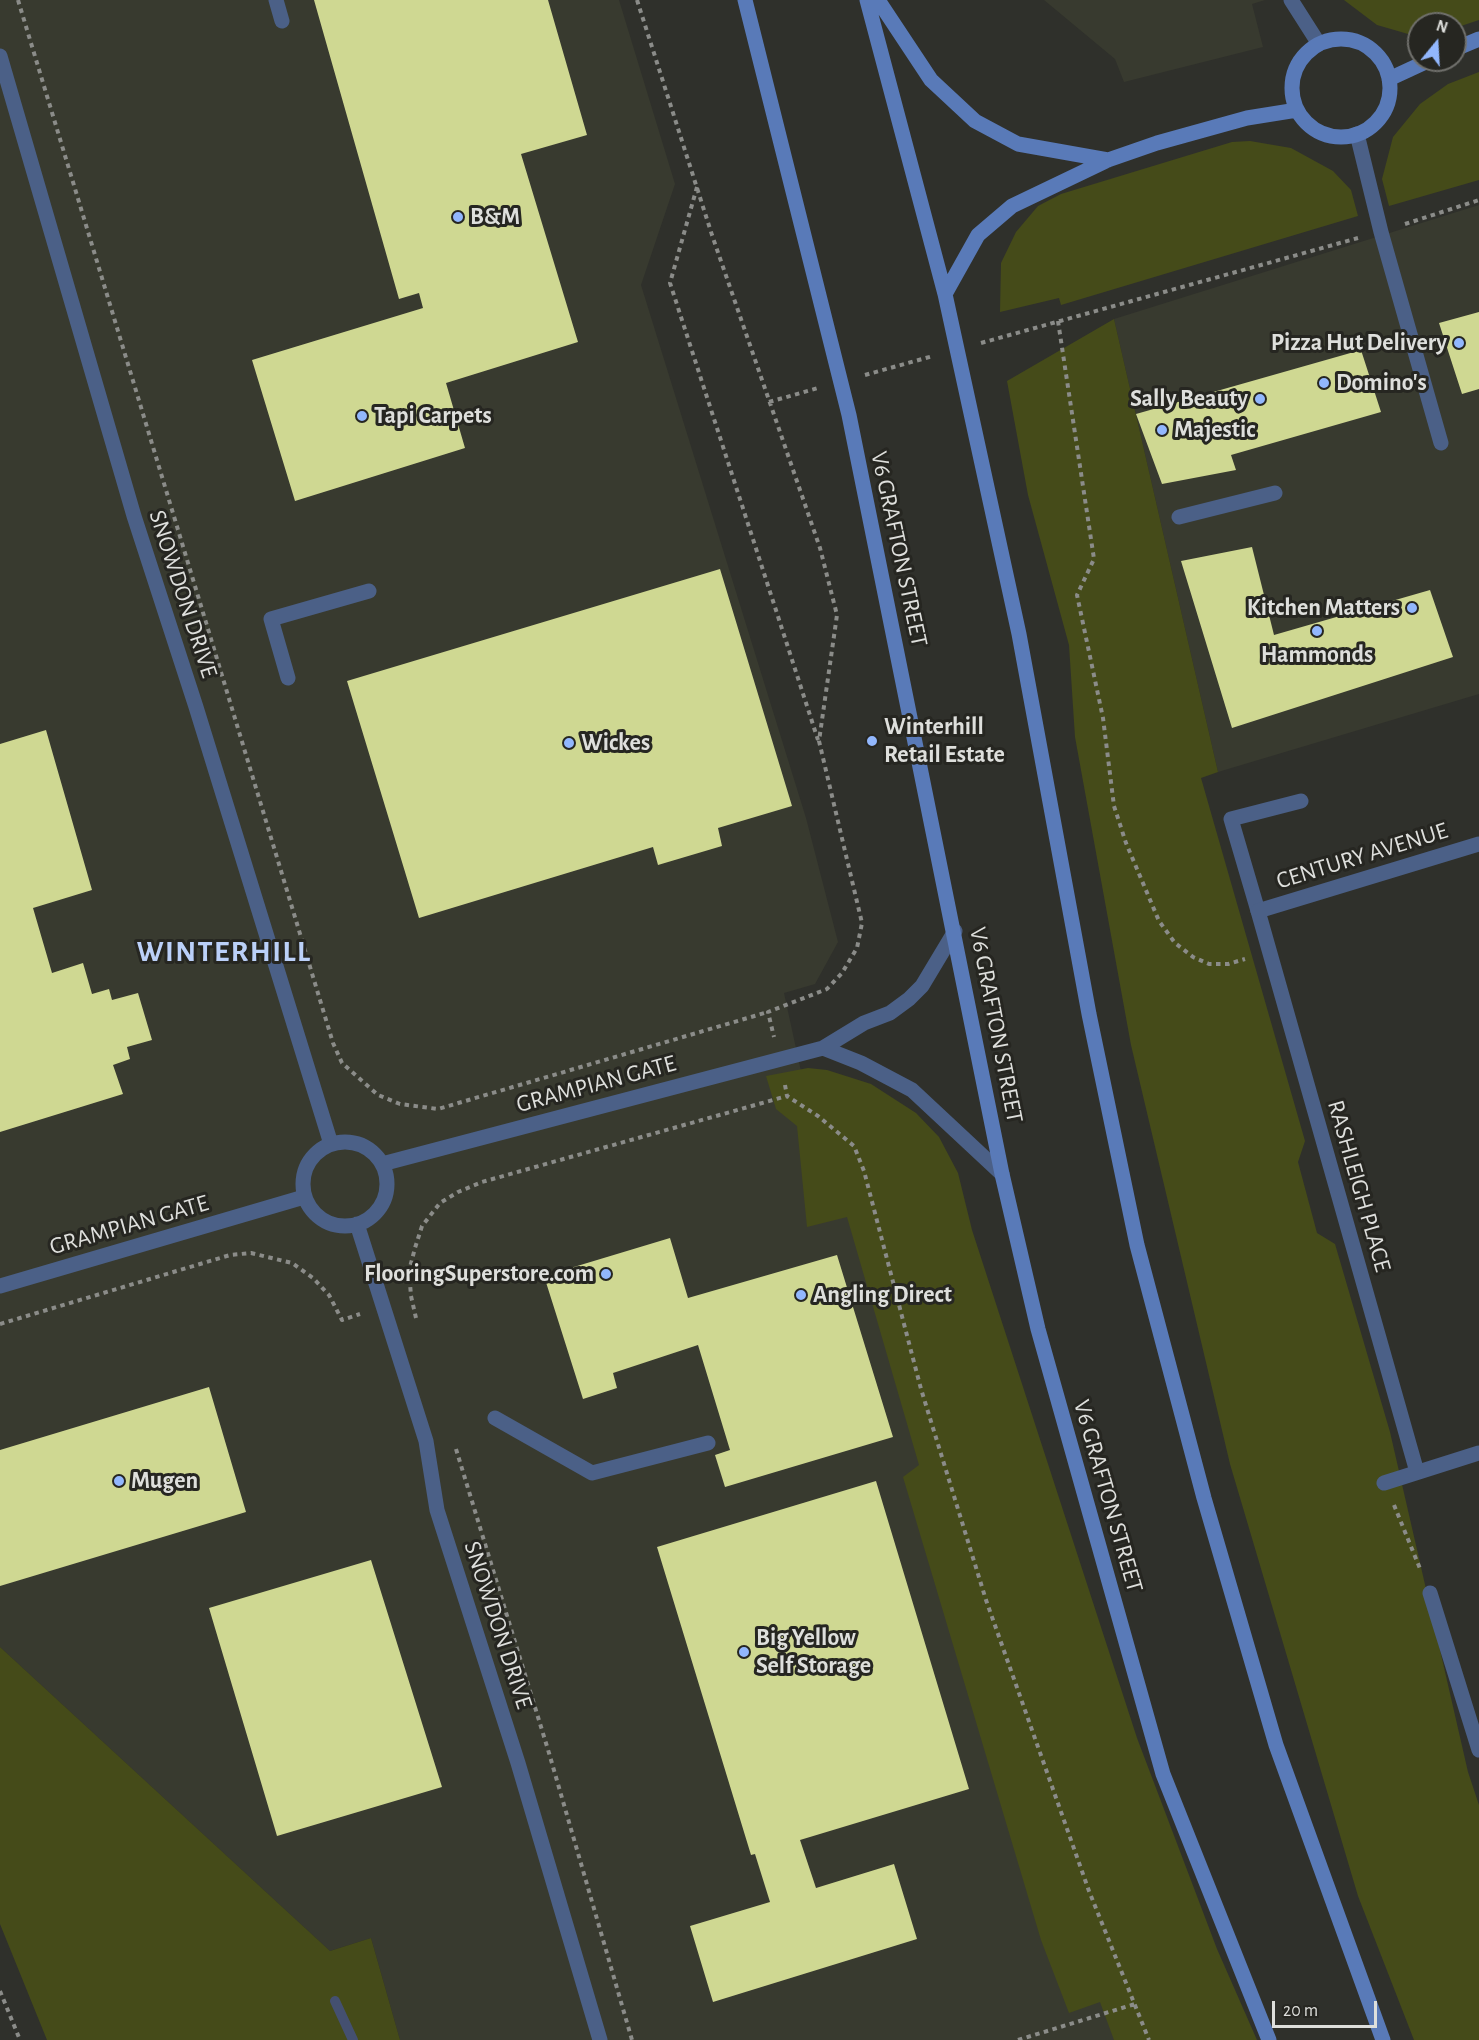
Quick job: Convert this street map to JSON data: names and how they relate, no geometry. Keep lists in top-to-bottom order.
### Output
{
  "streets": {
    "street": [
      "V6 GRAFTON STREET",
      "SNOWDON DRIVE",
      "CENTURY AVENUE",
      "GRAMPIAN GATE",
      "RASHLEIGH PLACE"
    ]
  },
  "crossings": [
    ["V6 GRAFTON STREET", "GRAMPIAN GATE"],
    ["SNOWDON DRIVE", "GRAMPIAN GATE"],
    ["CENTURY AVENUE", "RASHLEIGH PLACE"]
  ],
  "districts": ["WINTERHILL"],
  "places": [
    "B&M",
    "Pizza Hut Delivery",
    "Domino's",
    "Sally Beauty",
    "Tapi Carpets",
    "Majestic",
    "Kitchen Matters",
    "Hammonds",
    "Winterhill Retail Estate",
    "Wickes",
    "FlooringSuperstore.com",
    "Angling Direct",
    "Mugen",
    "Big Yellow Self Storage"
  ],
  "scale_bar": "20 m",
  "north": "top"
}
